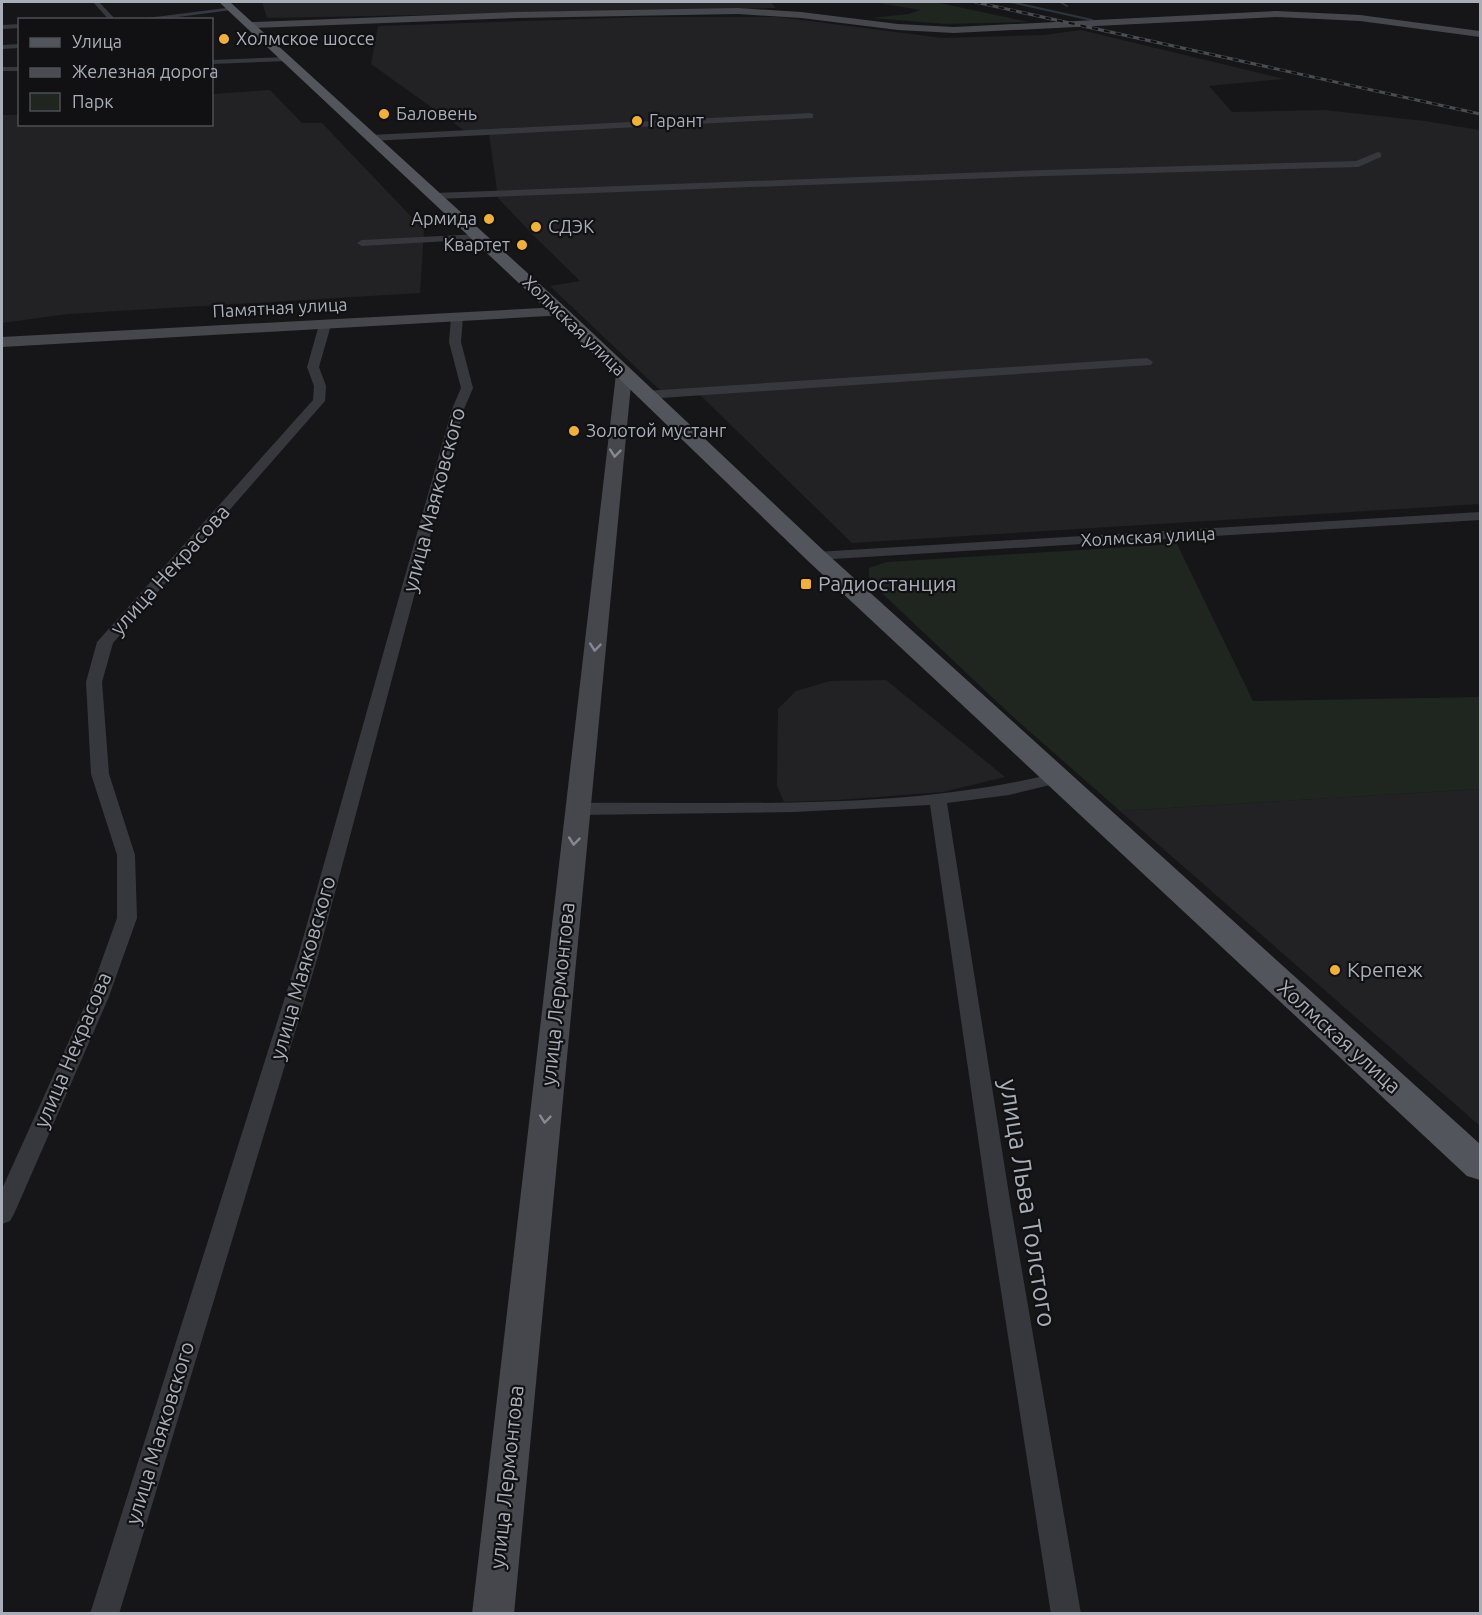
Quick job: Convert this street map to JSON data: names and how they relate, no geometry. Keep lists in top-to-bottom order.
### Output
{
  "streets": {
    "main road": ["Памятная улица", "Холмская улица", "улица Лермонтова"],
    "street": ["улица Маяковского", "улица Некрасова", "улица Льва Толстого"]
  },
  "crossings": [
    ["Памятная улица", "Холмская улица"],
    ["Памятная улица", "улица Маяковского"],
    ["Памятная улица", "улица Некрасова"],
    ["Холмская улица", "улица Лермонтова"]
  ],
  "one_way": ["улица Лермонтова"],
  "places": {
    "other": [
      "Холмское шоссе",
      "Баловень",
      "Гарант",
      "Армида",
      "СДЭК",
      "Квартет",
      "Золотой мустанг",
      "Крепеж"
    ],
    "transit": ["Радиостанция"]
  },
  "legend": ["Улица", "Железная дорога", "Парк"]
}
